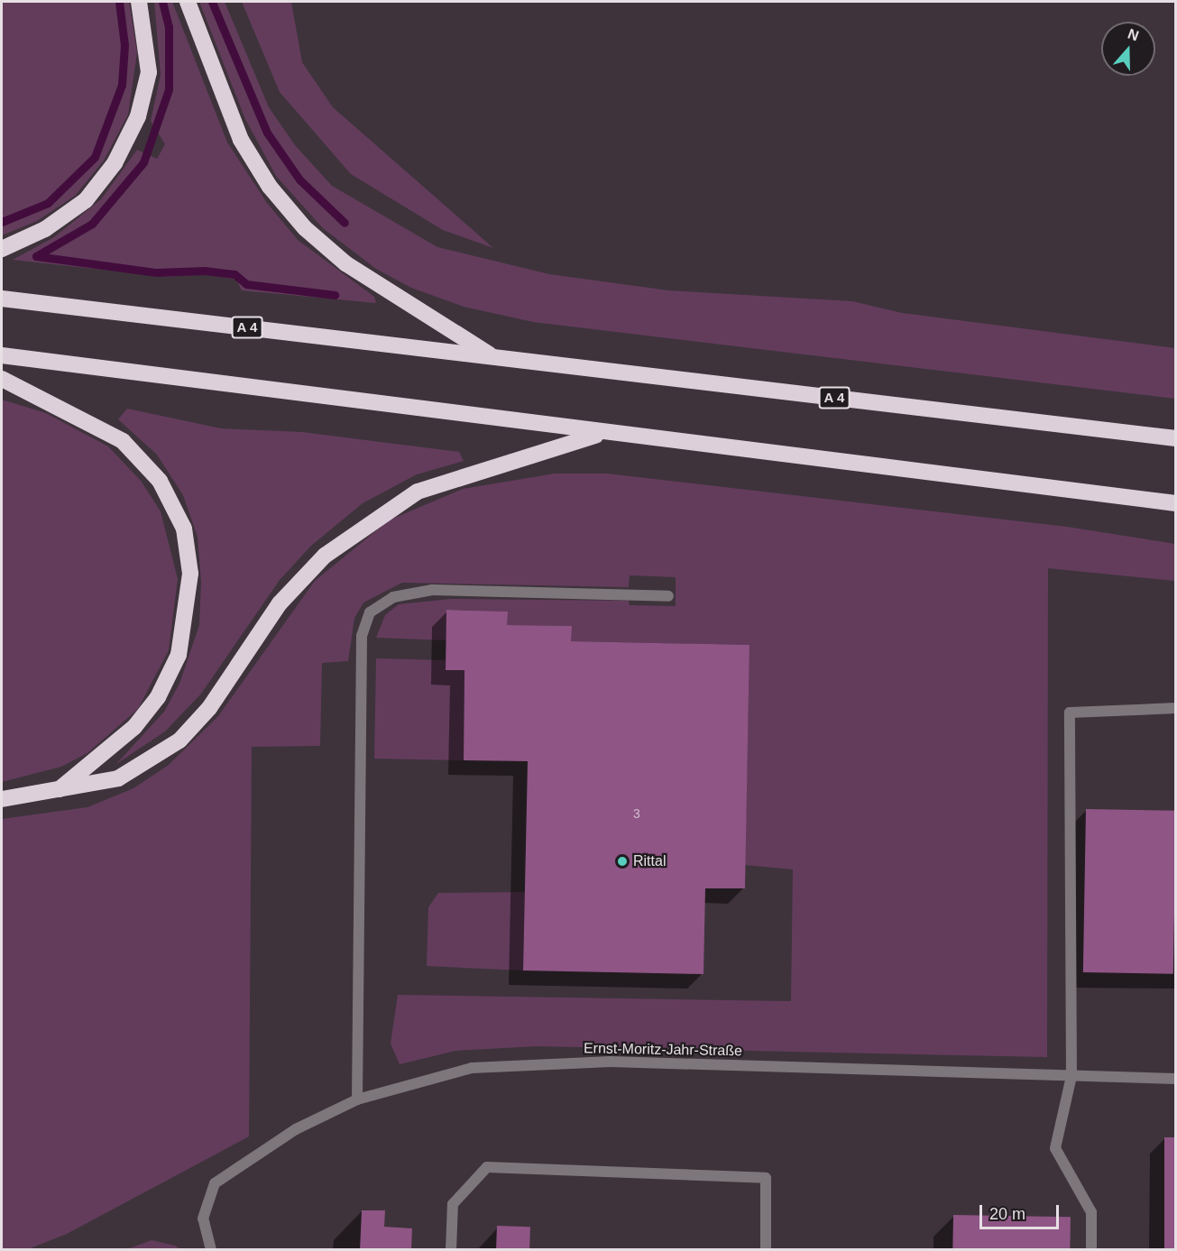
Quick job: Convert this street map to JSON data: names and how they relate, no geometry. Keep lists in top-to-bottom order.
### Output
{
  "streets": {
    "highway": ["A 4"],
    "street": ["Ernst-Moritz-Jahr-Straße"]
  },
  "places": ["Rittal"],
  "house_numbers": ["3"],
  "scale_bar": "20 m",
  "north": "top"
}
